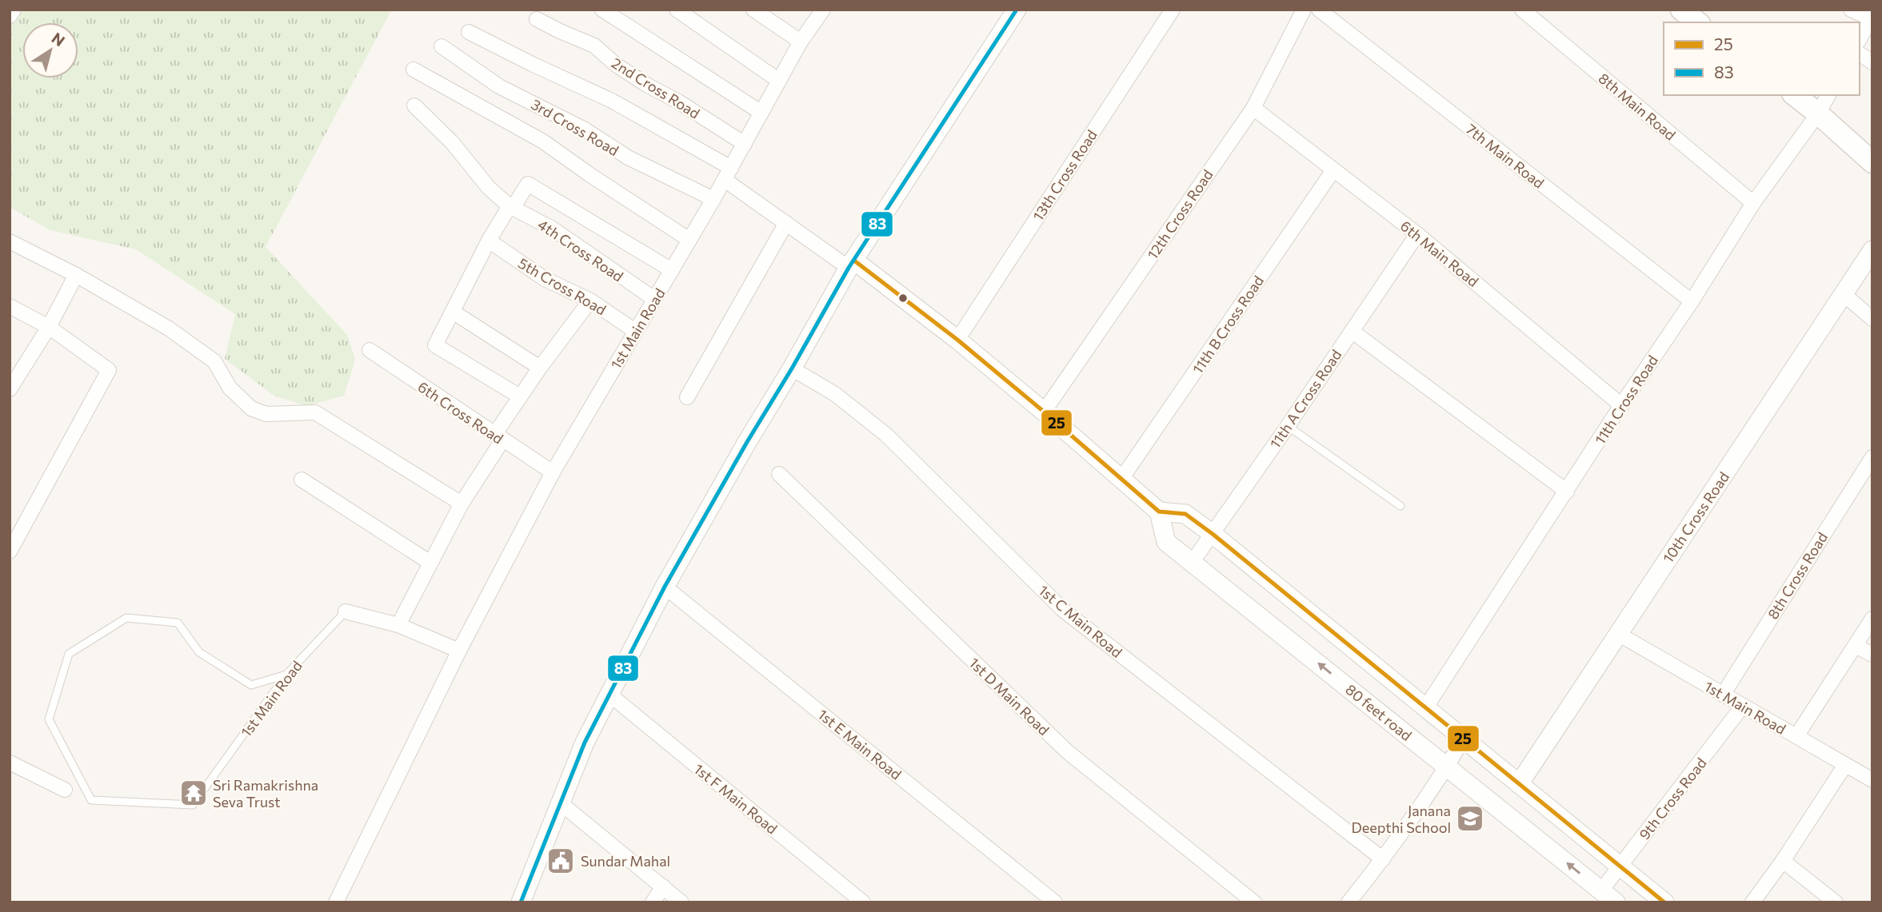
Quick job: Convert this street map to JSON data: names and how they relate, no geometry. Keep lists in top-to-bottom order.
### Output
{
  "streets": {
    "street": [
      "2nd Cross Road",
      "8th Main Road",
      "3rd Cross Road",
      "7th Main Road",
      "13th Cross Road",
      "12th Cross Road",
      "4th Cross Road",
      "6th Main Road",
      "5th Cross Road",
      "11th B Cross Road",
      "1st Main Road",
      "11th A Cross Road",
      "11th Cross Road",
      "6th Cross Road",
      "10th Cross Road",
      "8th Cross Road",
      "1st C Main Road",
      "1st D Main Road",
      "80 feet road",
      "1st E Main Road",
      "1st F Main Road",
      "9th Cross Road"
    ]
  },
  "crossings": [
    ["2nd Cross Road", "1st Main Road"],
    ["8th Main Road", "11th Cross Road"],
    ["3rd Cross Road", "1st Main Road"],
    ["7th Main Road", "11th Cross Road"],
    ["12th Cross Road", "6th Main Road"],
    ["4th Cross Road", "1st Main Road"],
    ["6th Main Road", "11th B Cross Road"],
    ["6th Main Road", "11th A Cross Road"],
    ["6th Main Road", "11th Cross Road"],
    ["5th Cross Road", "1st Main Road"],
    ["1st Main Road", "6th Cross Road"],
    ["1st Main Road", "10th Cross Road"],
    ["1st Main Road", "8th Cross Road"],
    ["1st Main Road", "9th Cross Road"],
    ["11th A Cross Road", "80 feet road"],
    ["80 feet road", "9th Cross Road"]
  ],
  "places": {
    "temple": ["Sri Ramakrishna Seva Trust"],
    "school or university": ["Janana Deepthi School"],
    "public building": ["Sundar Mahal"]
  },
  "lines": ["transit line 83", "transit line 25"],
  "legend": ["25", "83"],
  "north": "top right"
}
